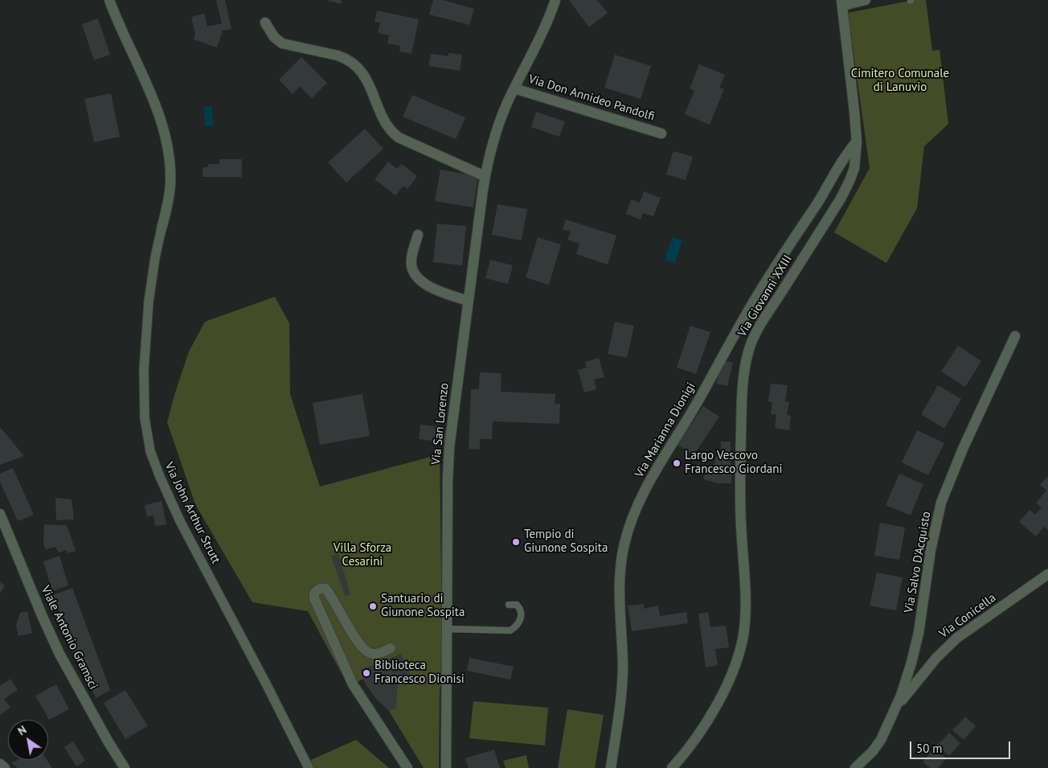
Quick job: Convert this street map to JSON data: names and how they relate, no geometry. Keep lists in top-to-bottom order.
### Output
{
  "streets": {
    "street": [
      "Via Don Annideo Pandolfi",
      "Via Giovanni XXIII",
      "Via San Lorenzo",
      "Via Marianna Dionigi",
      "Via John Arthur Strutt",
      "Via Salvo D'Acquisto",
      "Via Conicella",
      "Viale Antonio Gramsci"
    ]
  },
  "crossings": [
    ["Via Don Annideo Pandolfi", "Via San Lorenzo"],
    ["Via Giovanni XXIII", "Via Marianna Dionigi"],
    ["Via Salvo D'Acquisto", "Via Conicella"]
  ],
  "parks": ["Cimitero Comunale di Lanuvio", "Villa Sforza Cesarini"],
  "places": [
    "Largo Vescovo Francesco Giordani",
    "Tempio di Giunone Sospita",
    "Santuario di Giunone Sospita",
    "Biblioteca Francesco Dionisi"
  ],
  "scale_bar": "50 m",
  "north": "top left"
}
